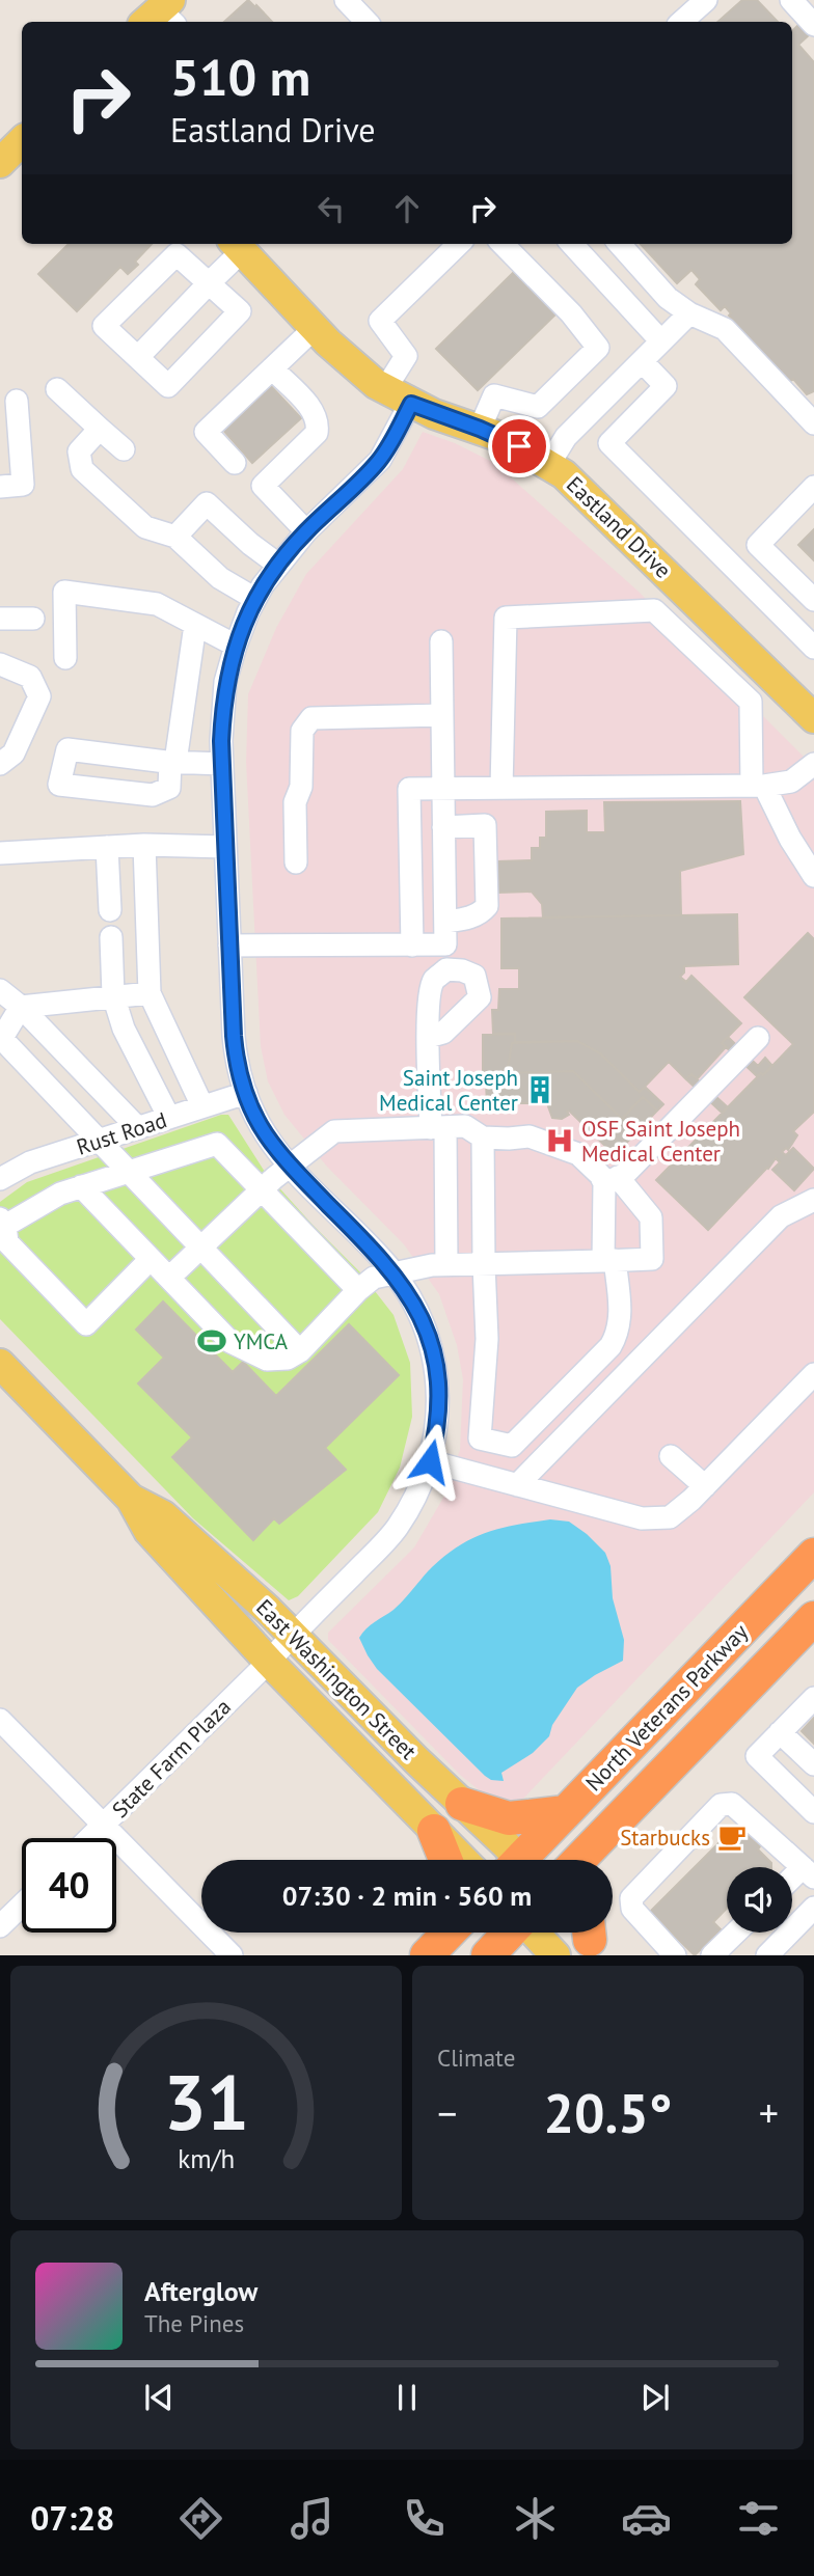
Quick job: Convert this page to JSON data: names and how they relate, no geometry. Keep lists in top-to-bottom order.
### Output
{
  "streets": {
    "highway": ["North Veterans Parkway"],
    "main road": ["Eastland Drive", "East Washington Street"],
    "street": ["Rust Road", "State Farm Plaza"]
  },
  "crossings": [
    ["Eastland Drive", "State Farm Plaza"],
    ["Rust Road", "State Farm Plaza"],
    ["East Washington Street", "State Farm Plaza"]
  ],
  "places": {
    "building": ["Saint Joseph Medical Center"],
    "hospital": ["OSF Saint Joseph Medical Center"],
    "sports": ["YMCA"],
    "cafe": ["Starbucks"]
  },
  "page": {
    "turn": ["510 m", "Eastland Drive"],
    "limit": "40",
    "trip": "07:30 · 2 min · 560 m",
    "tile": "Climate",
    "heat": ["−", "20.5°", "+"],
    "song": ["Afterglow", "The Pines"],
    "tabs": "07:28",
    "gauge": ["31", "km/h"]
  }
}
